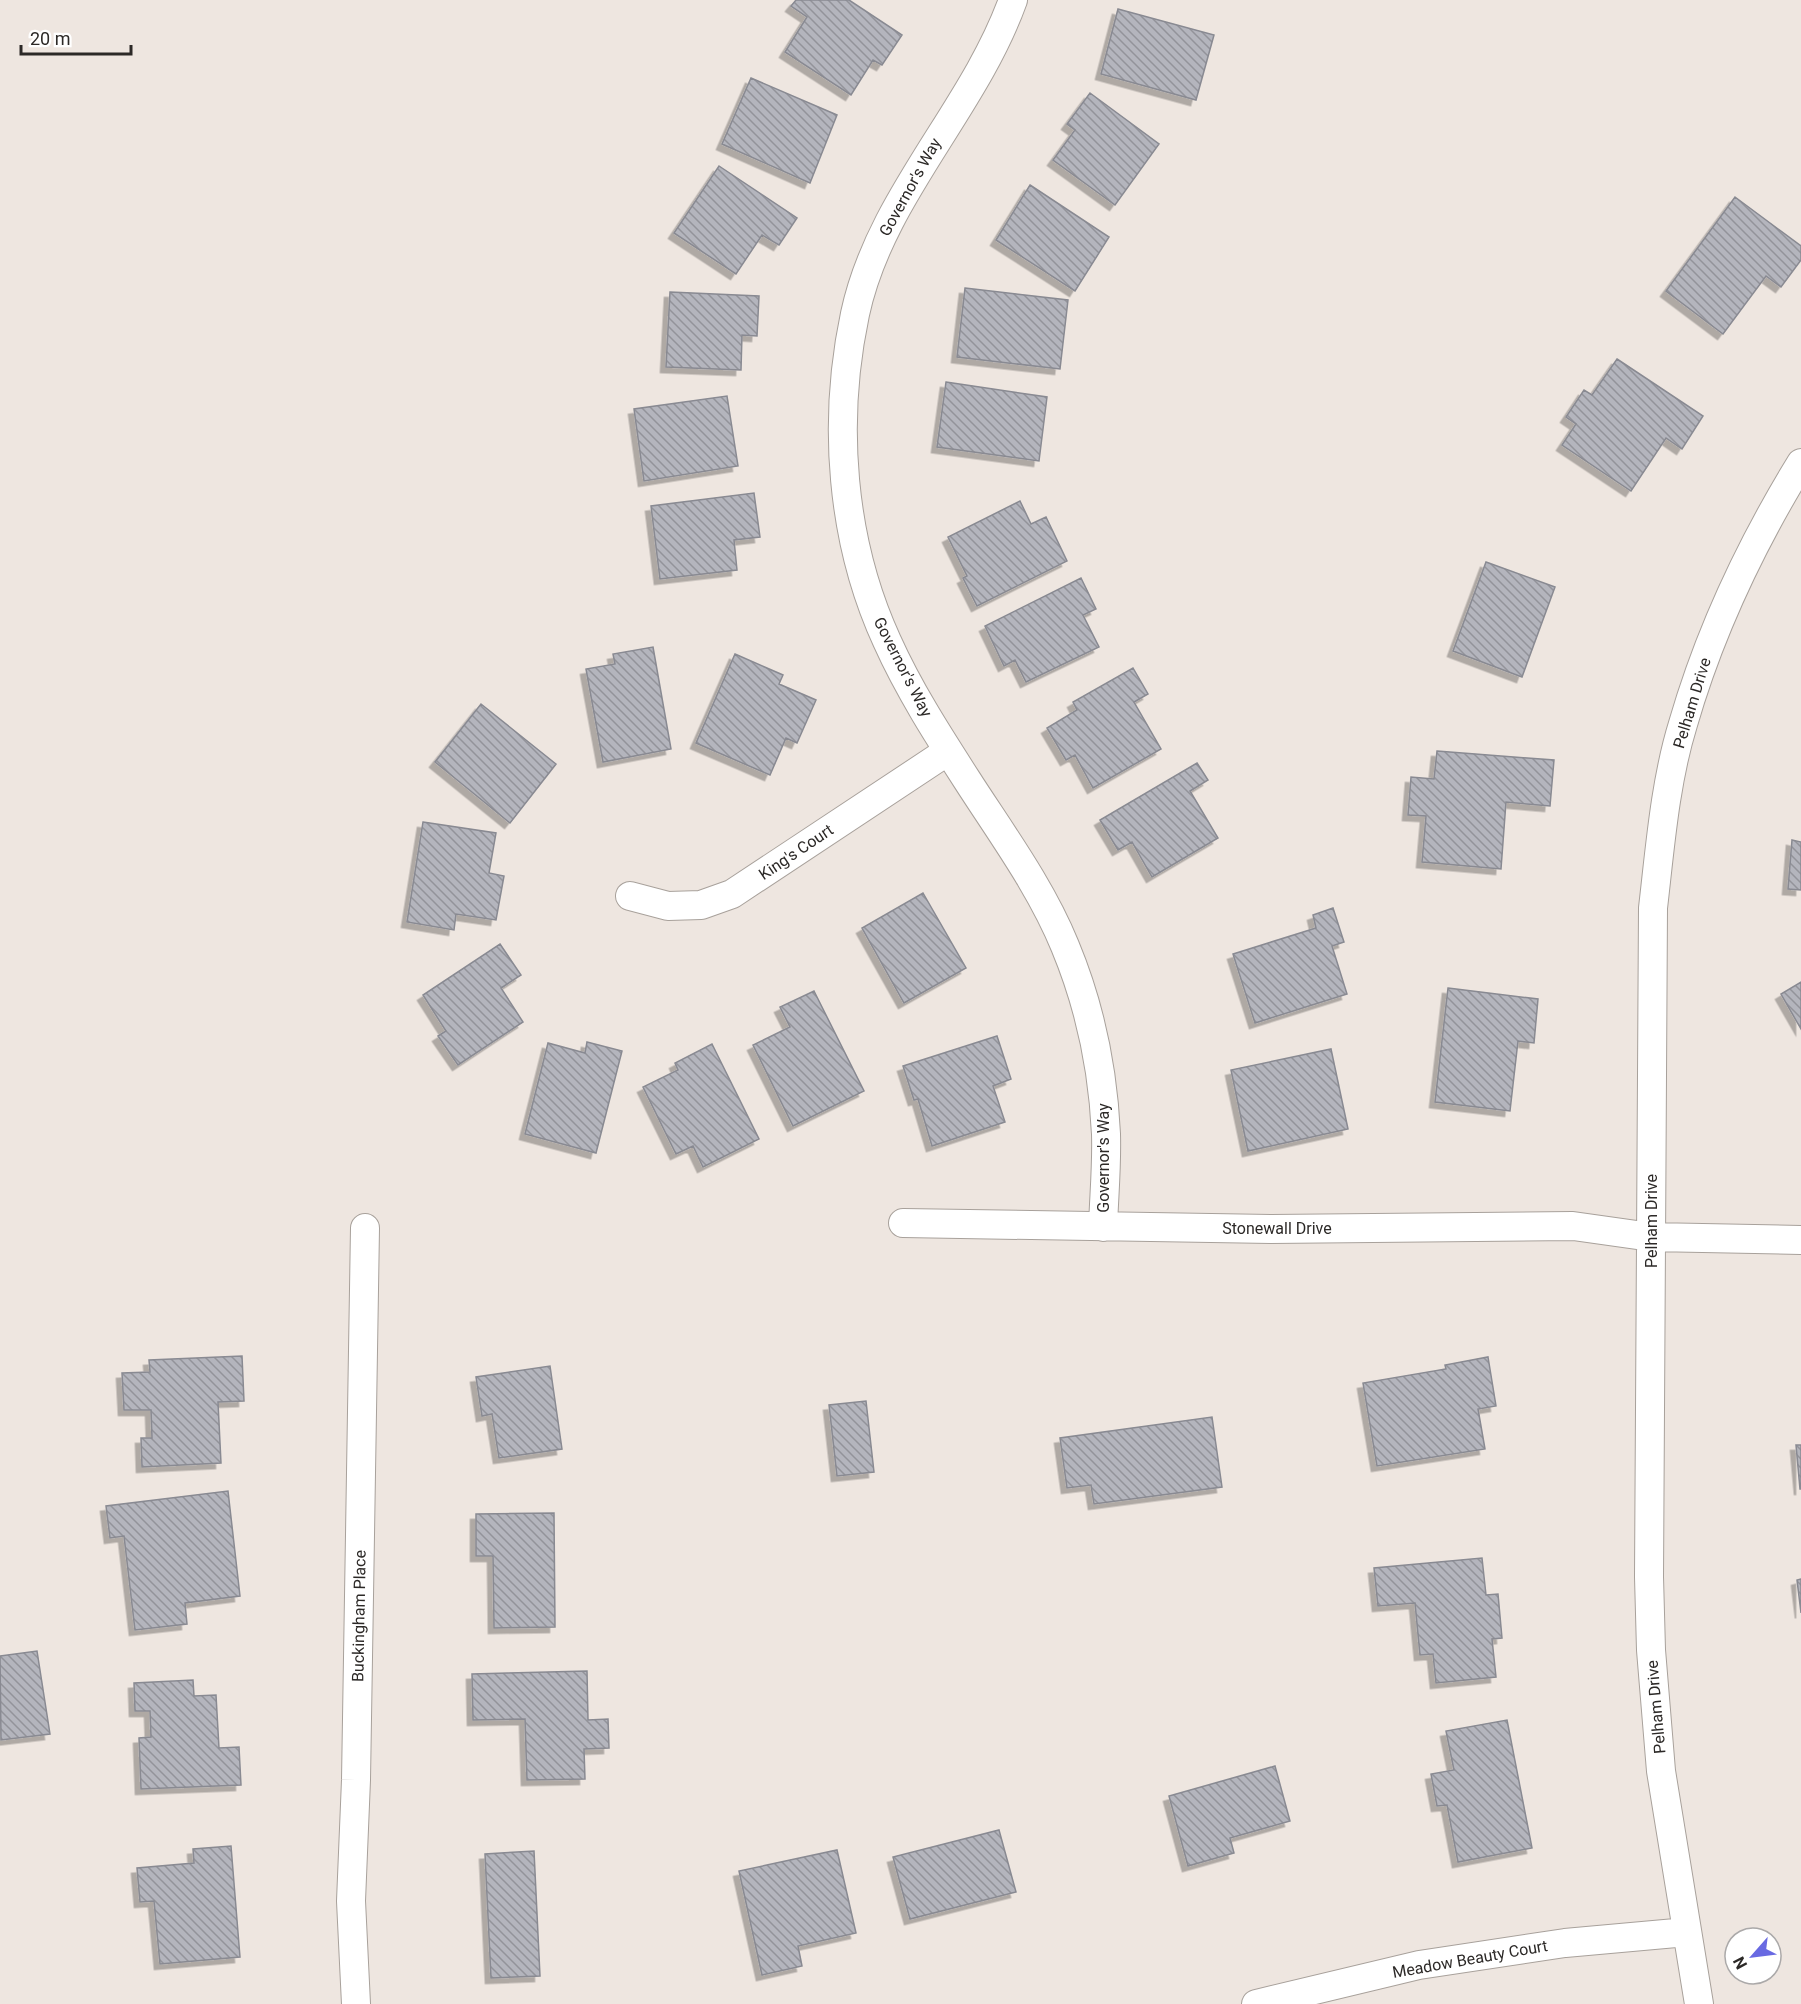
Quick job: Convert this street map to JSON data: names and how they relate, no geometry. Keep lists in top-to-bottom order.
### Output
{
  "streets": {
    "street": [
      "Governor's Way",
      "Pelham Drive",
      "King's Court",
      "Stonewall Drive",
      "Buckingham Place",
      "Meadow Beauty Court"
    ]
  },
  "crossings": [
    ["Governor's Way", "King's Court"],
    ["Governor's Way", "Stonewall Drive"],
    ["Pelham Drive", "Stonewall Drive"],
    ["Pelham Drive", "Meadow Beauty Court"]
  ],
  "scale_bar": "20 m",
  "north": "bottom left"
}
